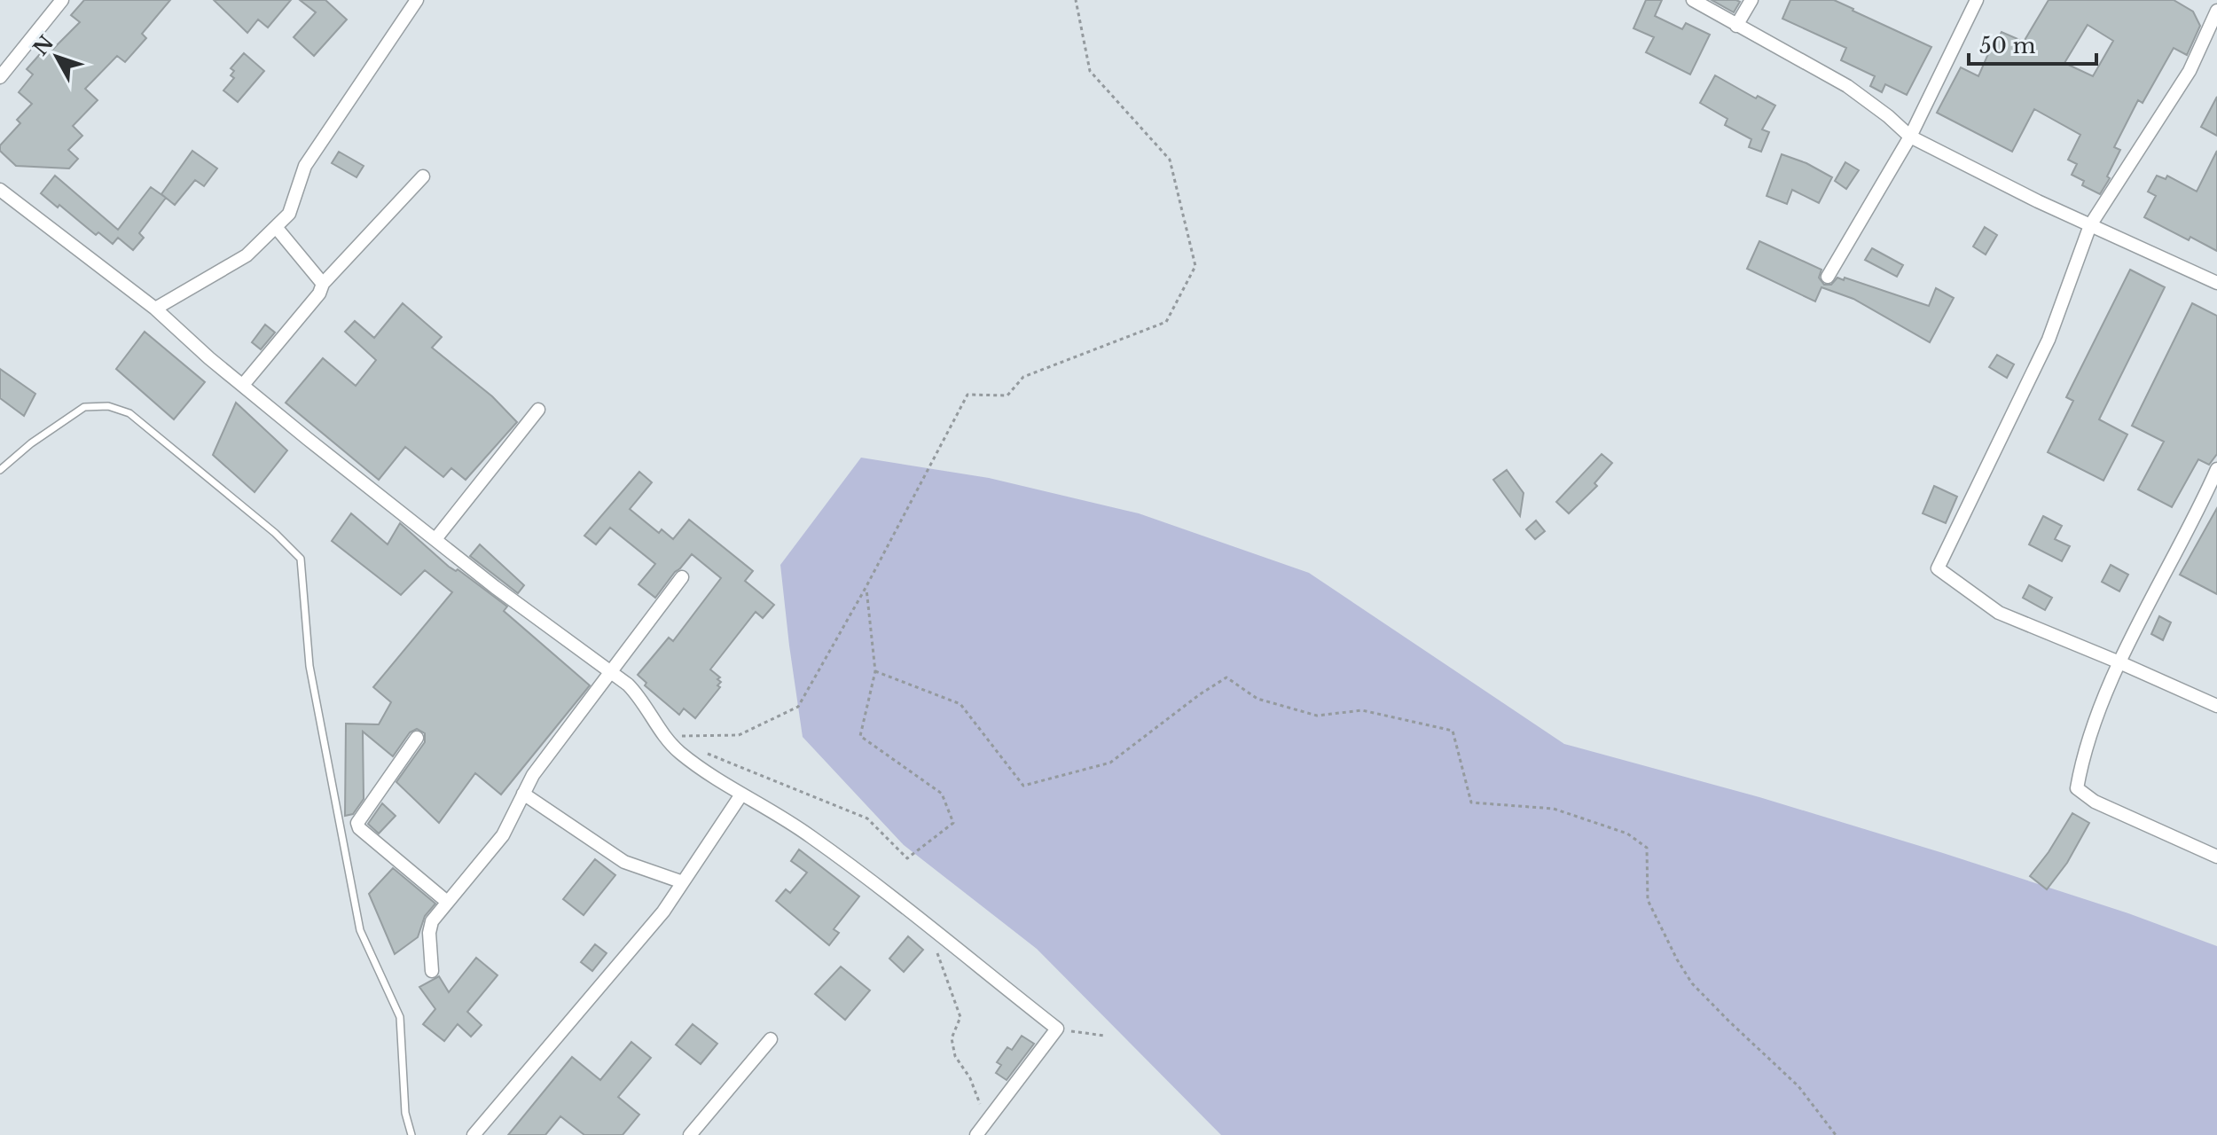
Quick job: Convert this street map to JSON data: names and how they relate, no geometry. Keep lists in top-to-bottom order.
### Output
{
  "scale_bar": "50 m",
  "north": "top left"
}
